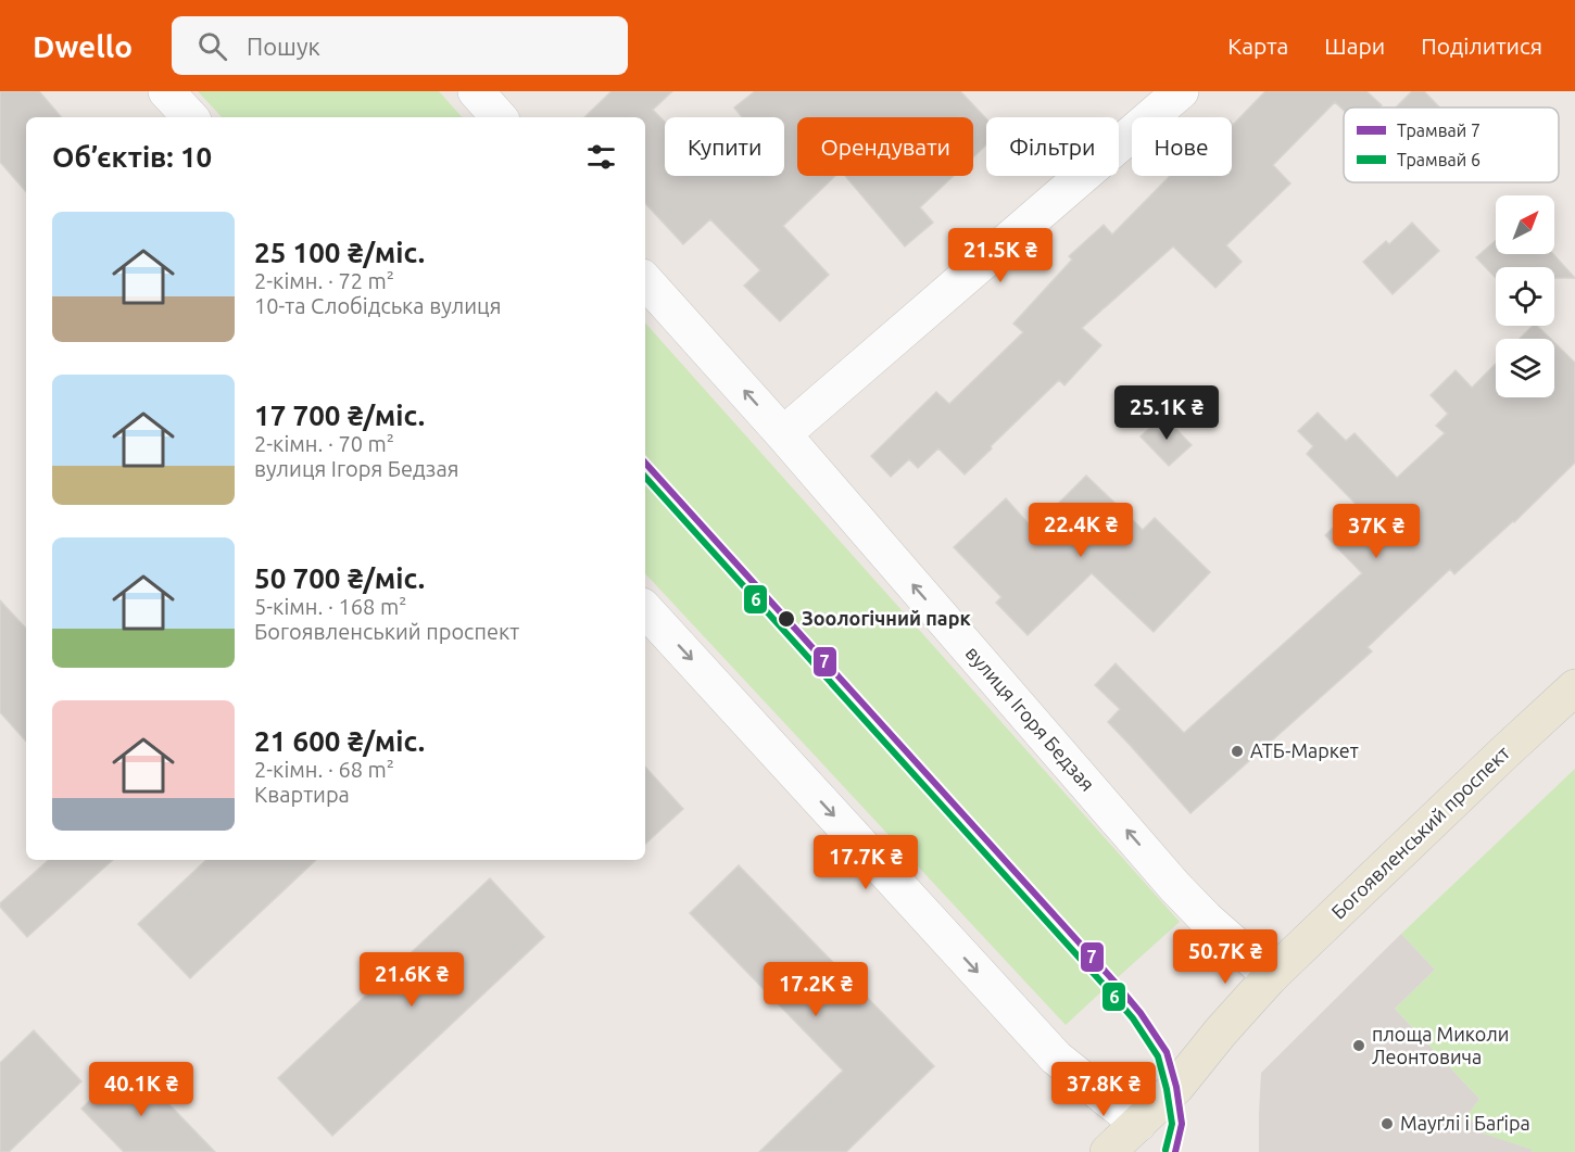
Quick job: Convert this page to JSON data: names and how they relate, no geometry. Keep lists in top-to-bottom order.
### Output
{
  "streets": {
    "main road": ["Богоявленський проспект"],
    "street": ["вулиця Ігоря Бедзая"]
  },
  "crossings": [
    ["вулиця Ігоря Бедзая", "Богоявленський проспект"]
  ],
  "places": [
    "Зоологічний парк",
    "АТБ-Маркет",
    "площа Миколи Леонтовича",
    "Мауґлі і Баґіра"
  ],
  "lines": ["tram line 7", "tram line 6"],
  "legend": ["Трамвай 7", "Трамвай 6"],
  "north": "top right",
  "page": {
    "header": "Dwello",
    "search": "Пошук",
    "nav": ["Карта", "Шари", "Поділитися"],
    "chip": [
      "Купити",
      "Орендувати",
      "Фільтри",
      "Нове"
    ],
    "heading": "Об’єктів: 10",
    "list": [
      {
        "name": "25 100 ₴/міс.",
        "note": "2-кімн. · 72 m² · 10-та Слобідська вулиця"
      },
      {
        "name": "17 700 ₴/міс.",
        "note": "2-кімн. · 70 m² · вулиця Ігоря Бедзая"
      },
      {
        "name": "50 700 ₴/міс.",
        "note": "5-кімн. · 168 m² · Богоявленський проспект"
      },
      {
        "name": "21 600 ₴/міс.",
        "note": "2-кімн. · 68 m² · Квартира"
      }
    ],
    "price": [
      "21.5K ₴",
      "25.1K ₴",
      "22.4K ₴",
      "37K ₴",
      "17.7K ₴",
      "50.7K ₴",
      "21.6K ₴",
      "17.2K ₴",
      "40.1K ₴",
      "37.8K ₴"
    ]
  }
}
